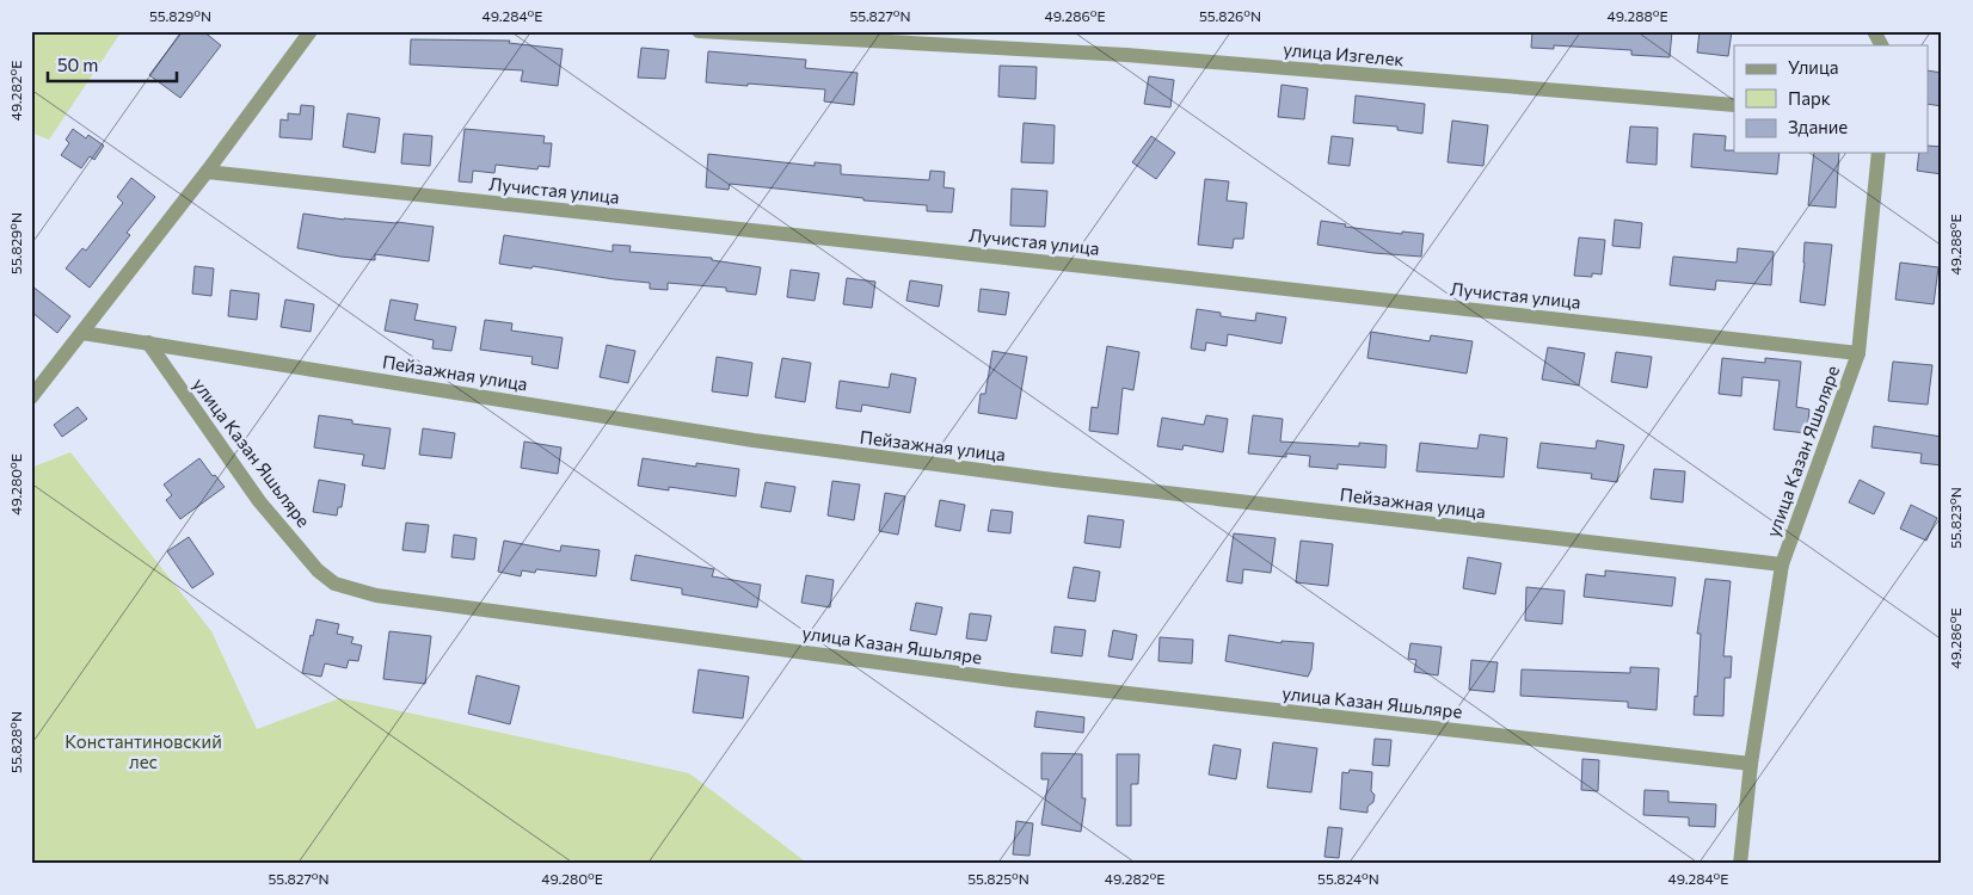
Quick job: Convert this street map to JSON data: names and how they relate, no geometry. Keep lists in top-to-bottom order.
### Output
{
  "streets": {
    "street": [
      "улица Изгелек",
      "Лучистая улица",
      "Пейзажная улица",
      "улица Казан Яшьляре"
    ]
  },
  "crossings": [
    ["Лучистая улица", "улица Казан Яшьляре"],
    ["Пейзажная улица", "улица Казан Яшьляре"]
  ],
  "parks": ["Константиновский лес"],
  "legend": ["Улица", "Парк", "Здание"],
  "scale_bar": "50 m",
  "coordinates": [
    "55.829°N",
    "49.284°E",
    "55.827°N",
    "49.286°E",
    "55.826°N",
    "49.288°E",
    "49.282°E",
    "49.280°E",
    "55.823°N",
    "55.828°N",
    "55.825°N",
    "55.824°N"
  ]
}
